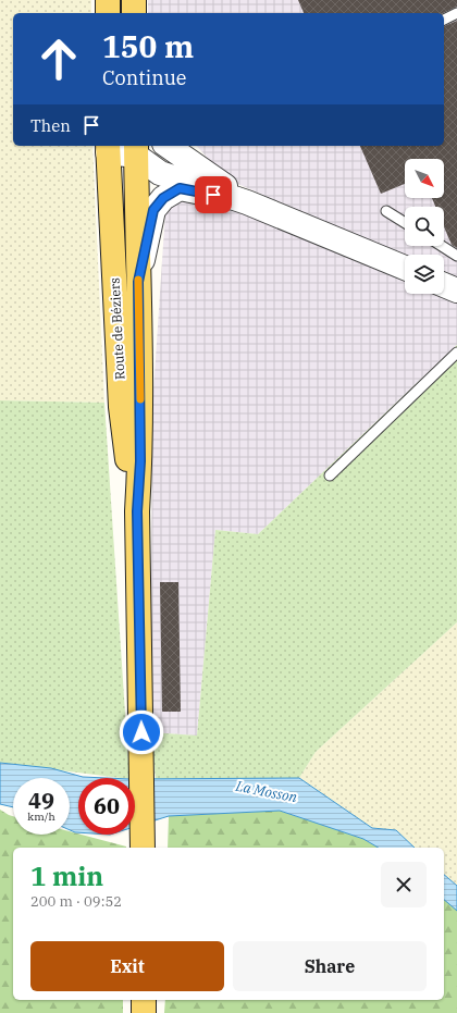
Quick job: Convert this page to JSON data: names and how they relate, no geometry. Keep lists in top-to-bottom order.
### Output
{
  "streets": {
    "main road": ["Route de Béziers"]
  },
  "water": ["La Mosson"],
  "north": "bottom right",
  "page": {
    "turn": ["150 m", "Continue"],
    "then": "Then",
    "speed": "49 km/h",
    "limit": "60",
    "heading": ["1 min", "200 m · 09:52"],
    "buttons": ["Exit", "Share"]
  }
}
